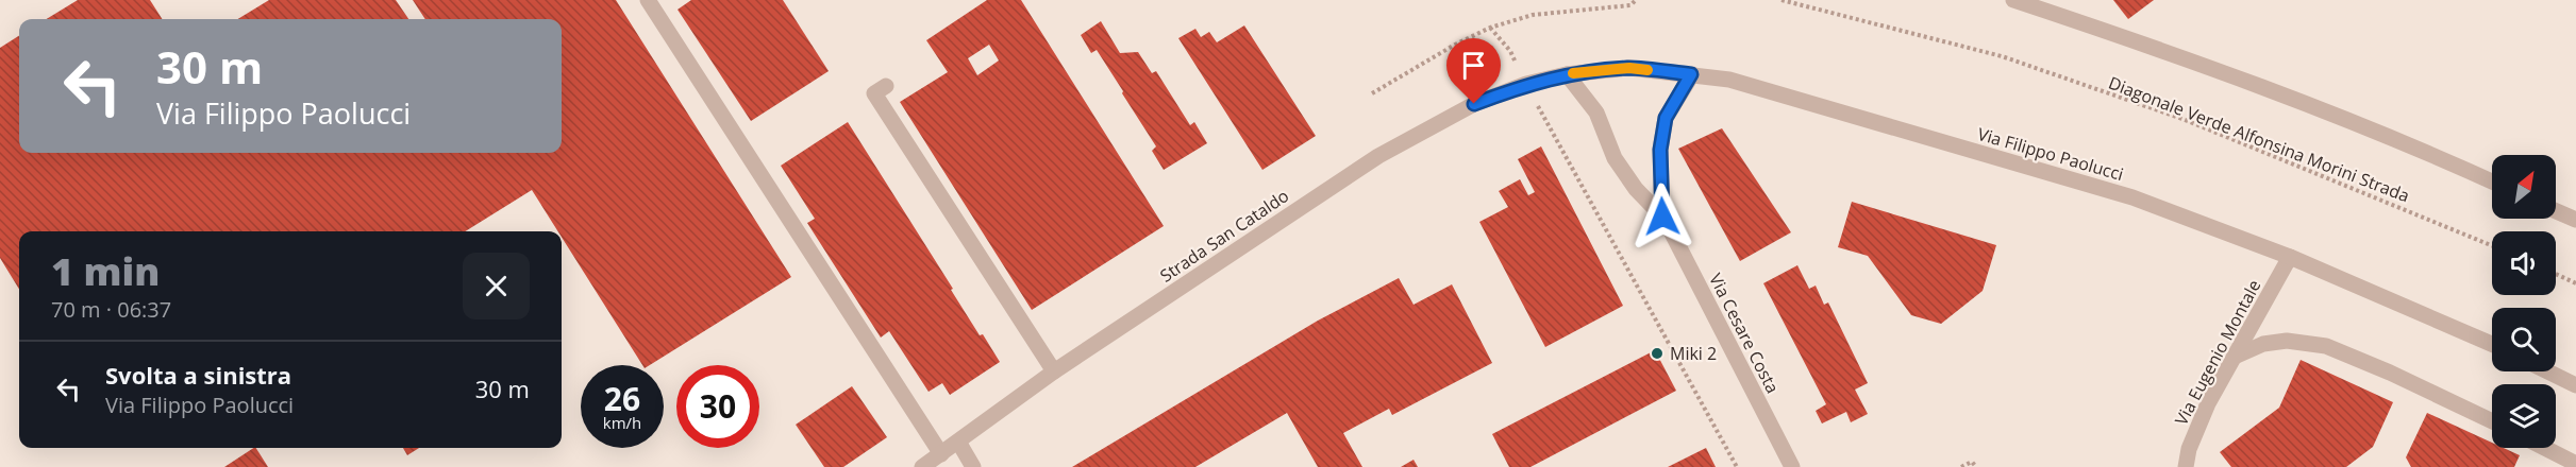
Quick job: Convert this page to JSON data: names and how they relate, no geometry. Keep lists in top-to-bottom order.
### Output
{
  "streets": {
    "street": [
      "Via Filippo Paolucci",
      "Strada San Cataldo",
      "Via Cesare Costa",
      "Via Eugenio Montale"
    ],
    "path": ["Diagonale Verde Alfonsina Morini Strada"]
  },
  "crossings": [
    ["Via Filippo Paolucci", "Strada San Cataldo"],
    ["Via Filippo Paolucci", "Via Cesare Costa"],
    ["Via Filippo Paolucci", "Via Eugenio Montale"],
    ["Strada San Cataldo", "Via Cesare Costa"]
  ],
  "places": ["Miki 2"],
  "north": "top right",
  "page": {
    "turn": ["30 m", "Via Filippo Paolucci"],
    "heading": ["1 min", "70 m · 06:37"],
    "list": [
      {
        "name": "Svolta a sinistra",
        "note": "Via Filippo Paolucci",
        "value": "30 m"
      }
    ],
    "speed": "26 km/h",
    "limit": "30"
  }
}
